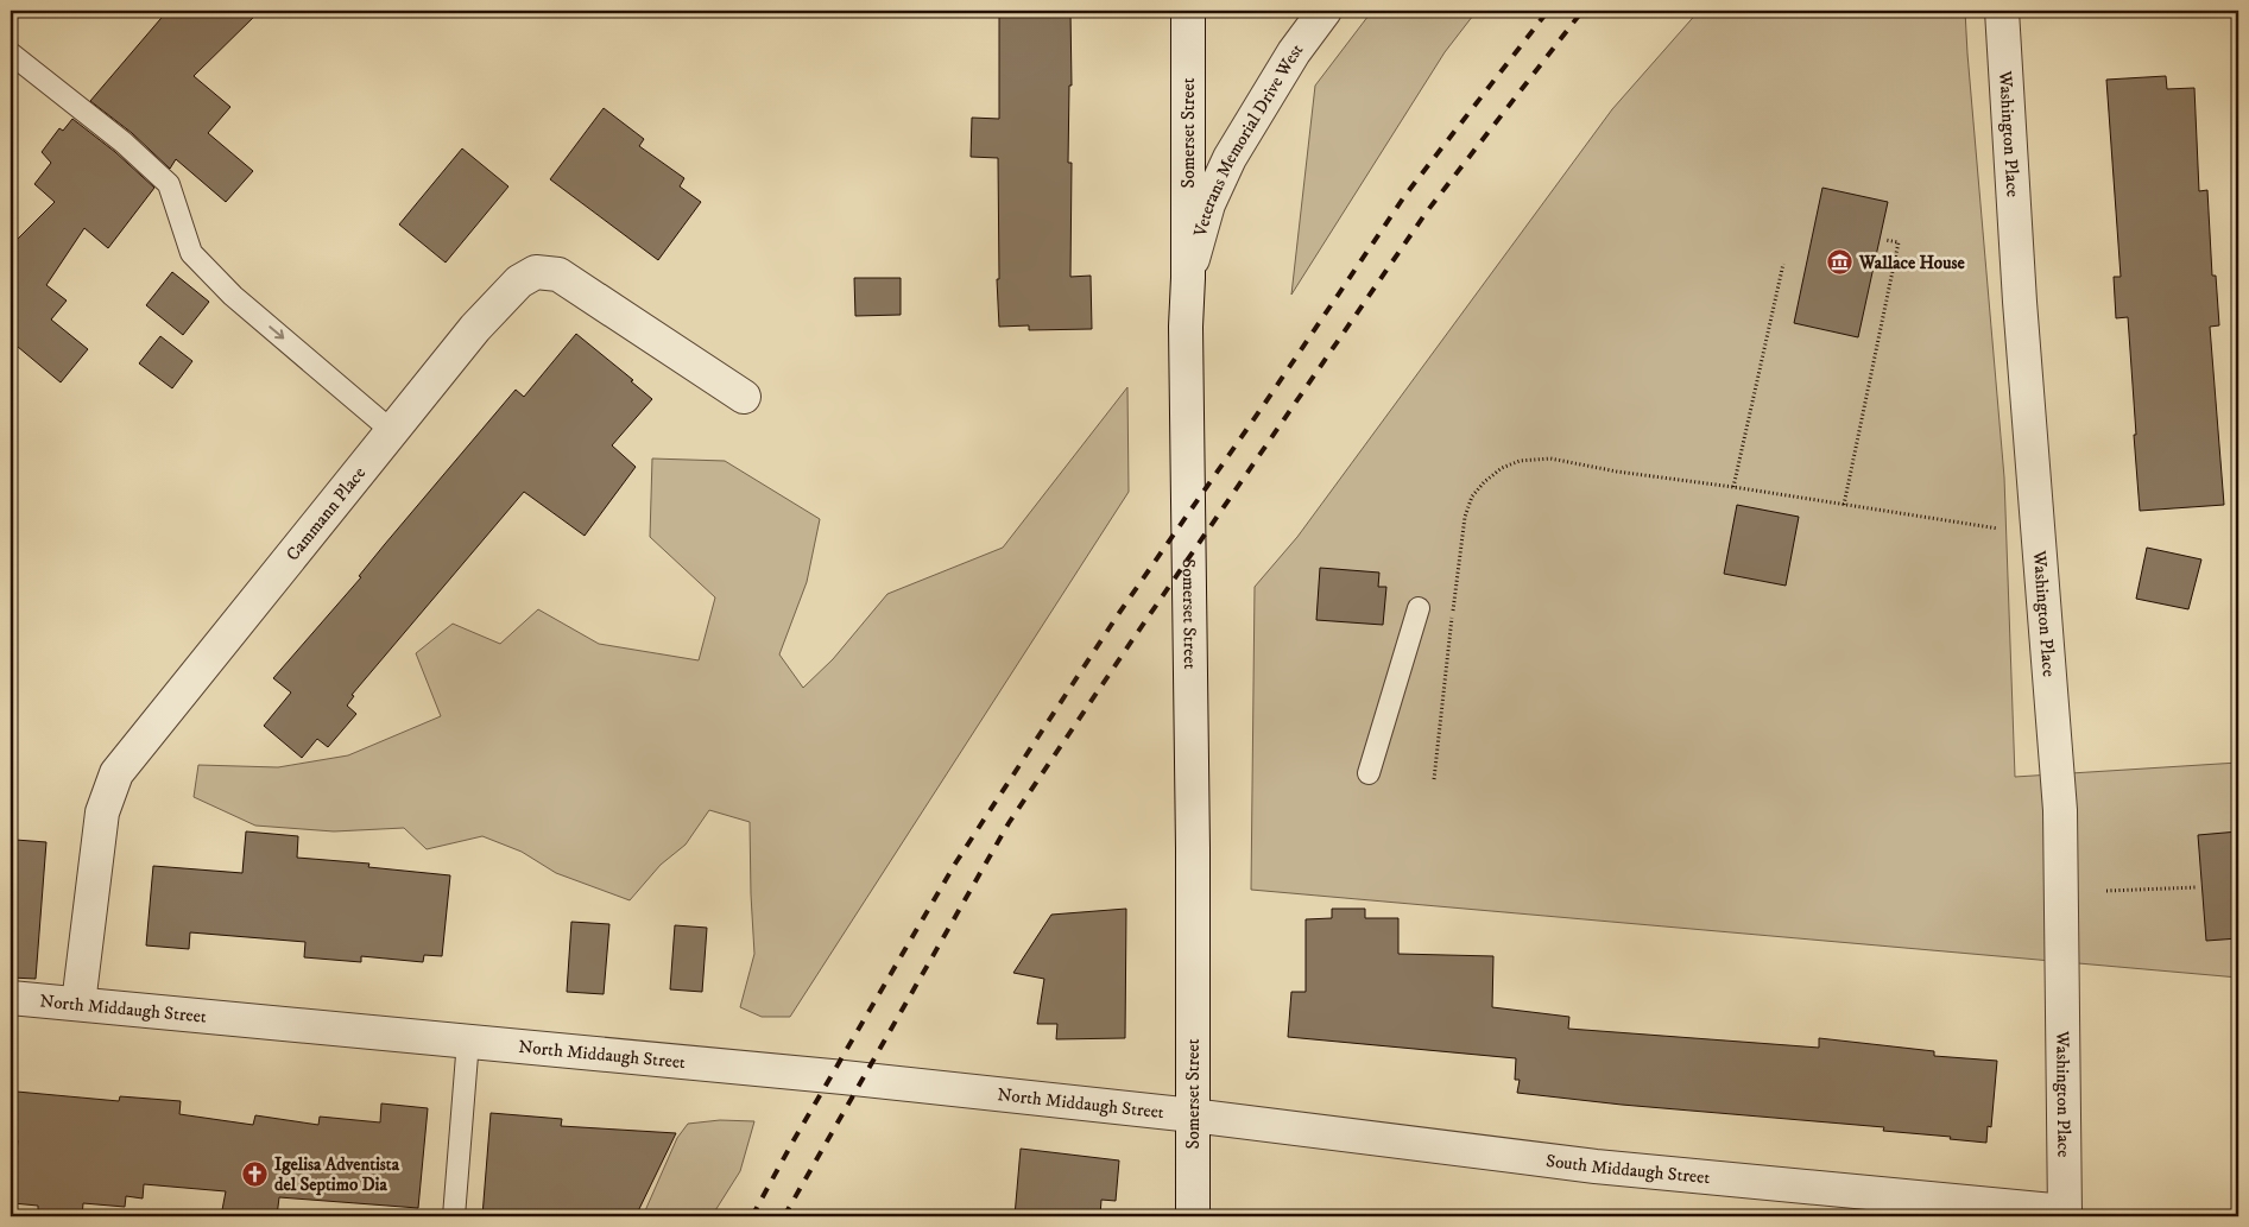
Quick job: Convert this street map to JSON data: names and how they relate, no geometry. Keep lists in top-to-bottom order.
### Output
{
  "streets": {
    "street": [
      "Somerset Street",
      "Washington Place",
      "Veterans Memorial Drive West",
      "Cammann Place",
      "North Middaugh Street",
      "South Middaugh Street"
    ]
  },
  "crossings": [
    ["Somerset Street", "Veterans Memorial Drive West"],
    ["Somerset Street", "North Middaugh Street"],
    ["Somerset Street", "South Middaugh Street"],
    ["Washington Place", "South Middaugh Street"],
    ["Cammann Place", "North Middaugh Street"],
    ["North Middaugh Street", "South Middaugh Street"]
  ],
  "places": {
    "museum": ["Wallace House"],
    "church": ["Igelisa Adventista del Septimo Dia"]
  }
}
